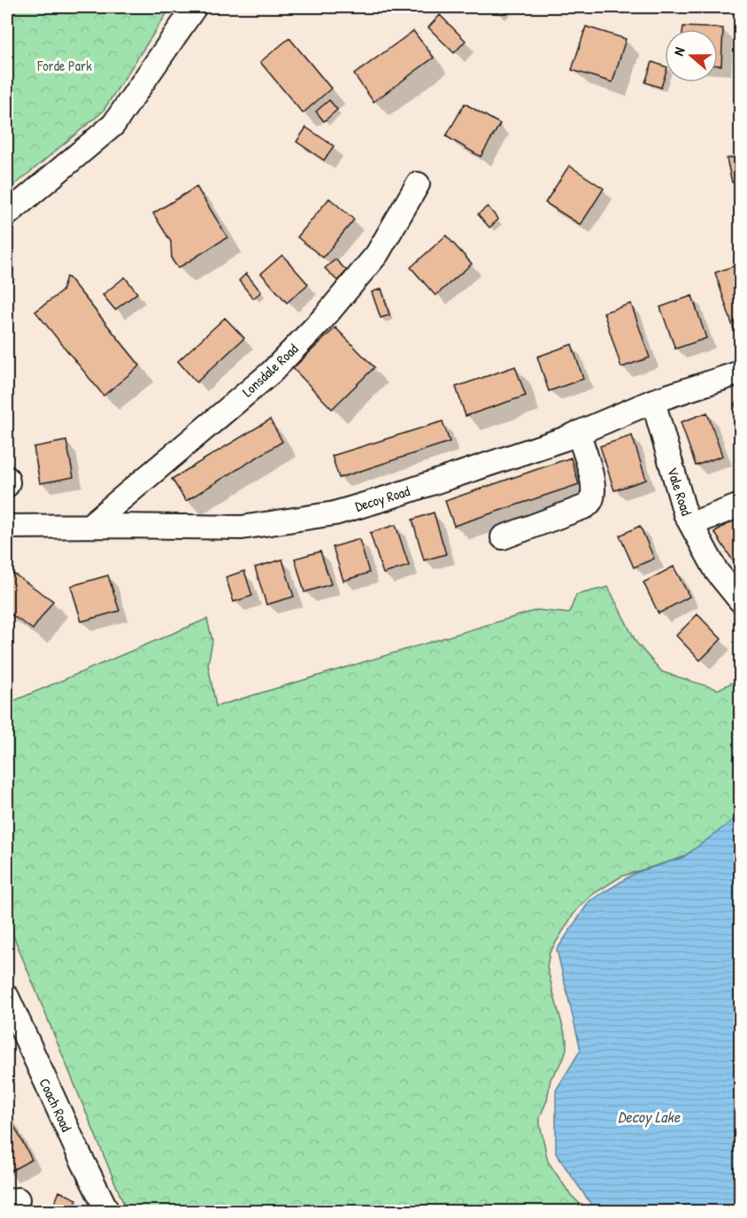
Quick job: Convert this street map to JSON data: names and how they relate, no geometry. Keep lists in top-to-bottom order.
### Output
{
  "streets": {
    "street": [
      "Lonsdale Road",
      "Vale Road",
      "Decoy Road",
      "Coach Road"
    ]
  },
  "crossings": [
    ["Lonsdale Road", "Decoy Road"],
    ["Vale Road", "Decoy Road"]
  ],
  "water": ["Decoy Lake"],
  "parks": ["Forde Park"],
  "north": "left"
}
